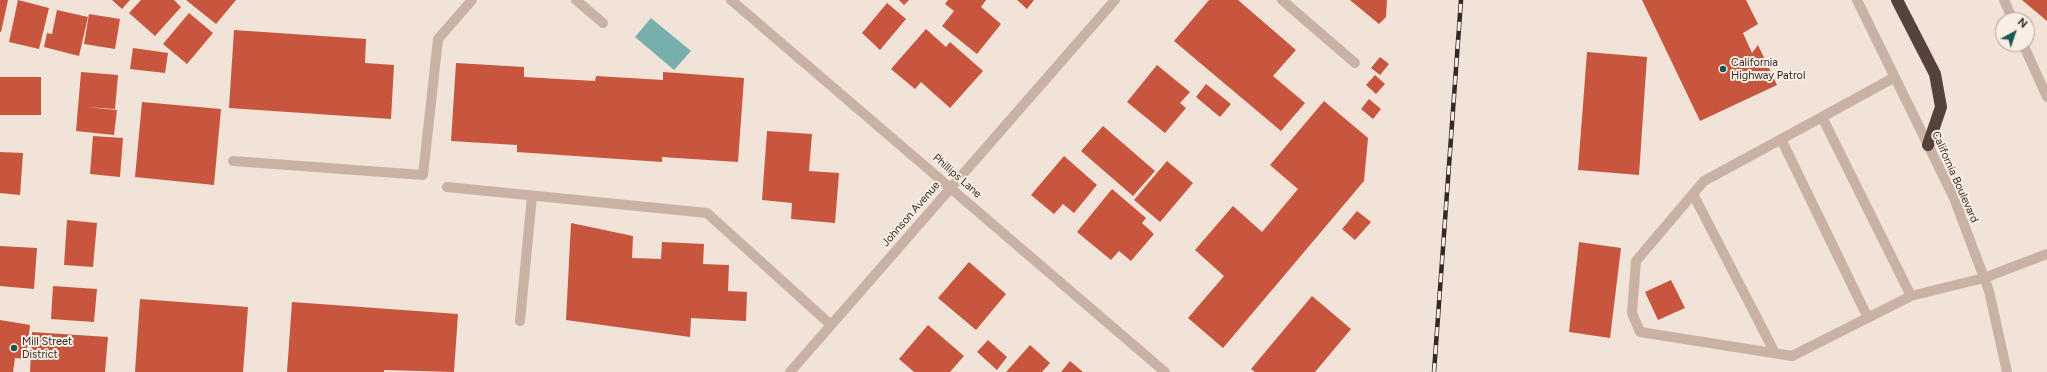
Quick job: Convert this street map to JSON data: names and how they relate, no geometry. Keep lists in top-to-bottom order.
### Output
{
  "streets": {
    "street": ["Phillips Lane", "California Boulevard", "Johnson Avenue"]
  },
  "crossings": [
    ["Phillips Lane", "Johnson Avenue"]
  ],
  "places": ["California Highway Patrol", "Mill Street District"],
  "north": "top right"
}
